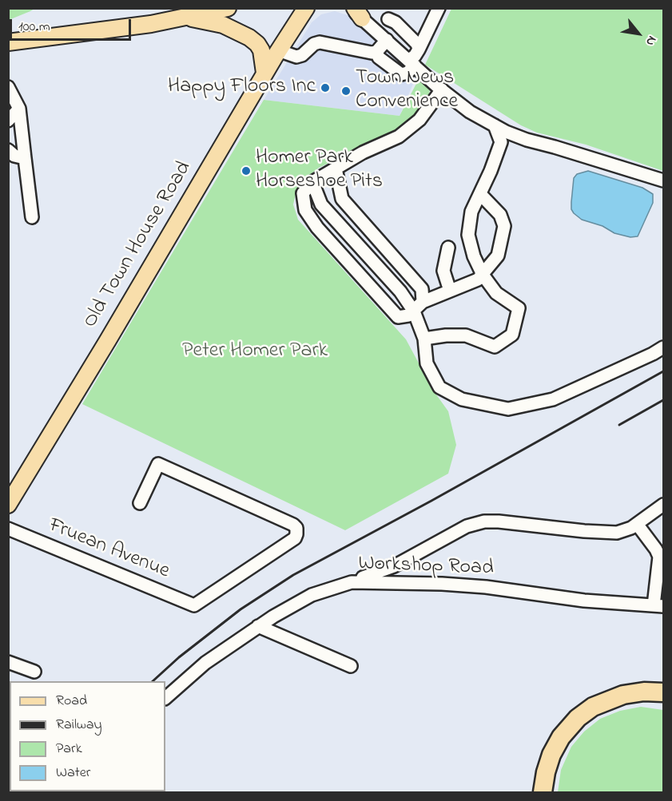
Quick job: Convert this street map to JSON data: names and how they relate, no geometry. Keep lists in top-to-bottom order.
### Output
{
  "streets": {
    "main road": ["Old Town House Road"],
    "street": ["Fruean Avenue", "Workshop Road"]
  },
  "parks": ["Peter Homer Park"],
  "places": ["Happy Floors Inc", "Town News Convenience", "Homer Park Horseshoe Pits"],
  "legend": [
    "Road",
    "Railway",
    "Park",
    "Water"
  ],
  "scale_bar": "100 m",
  "north": "bottom right"
}
